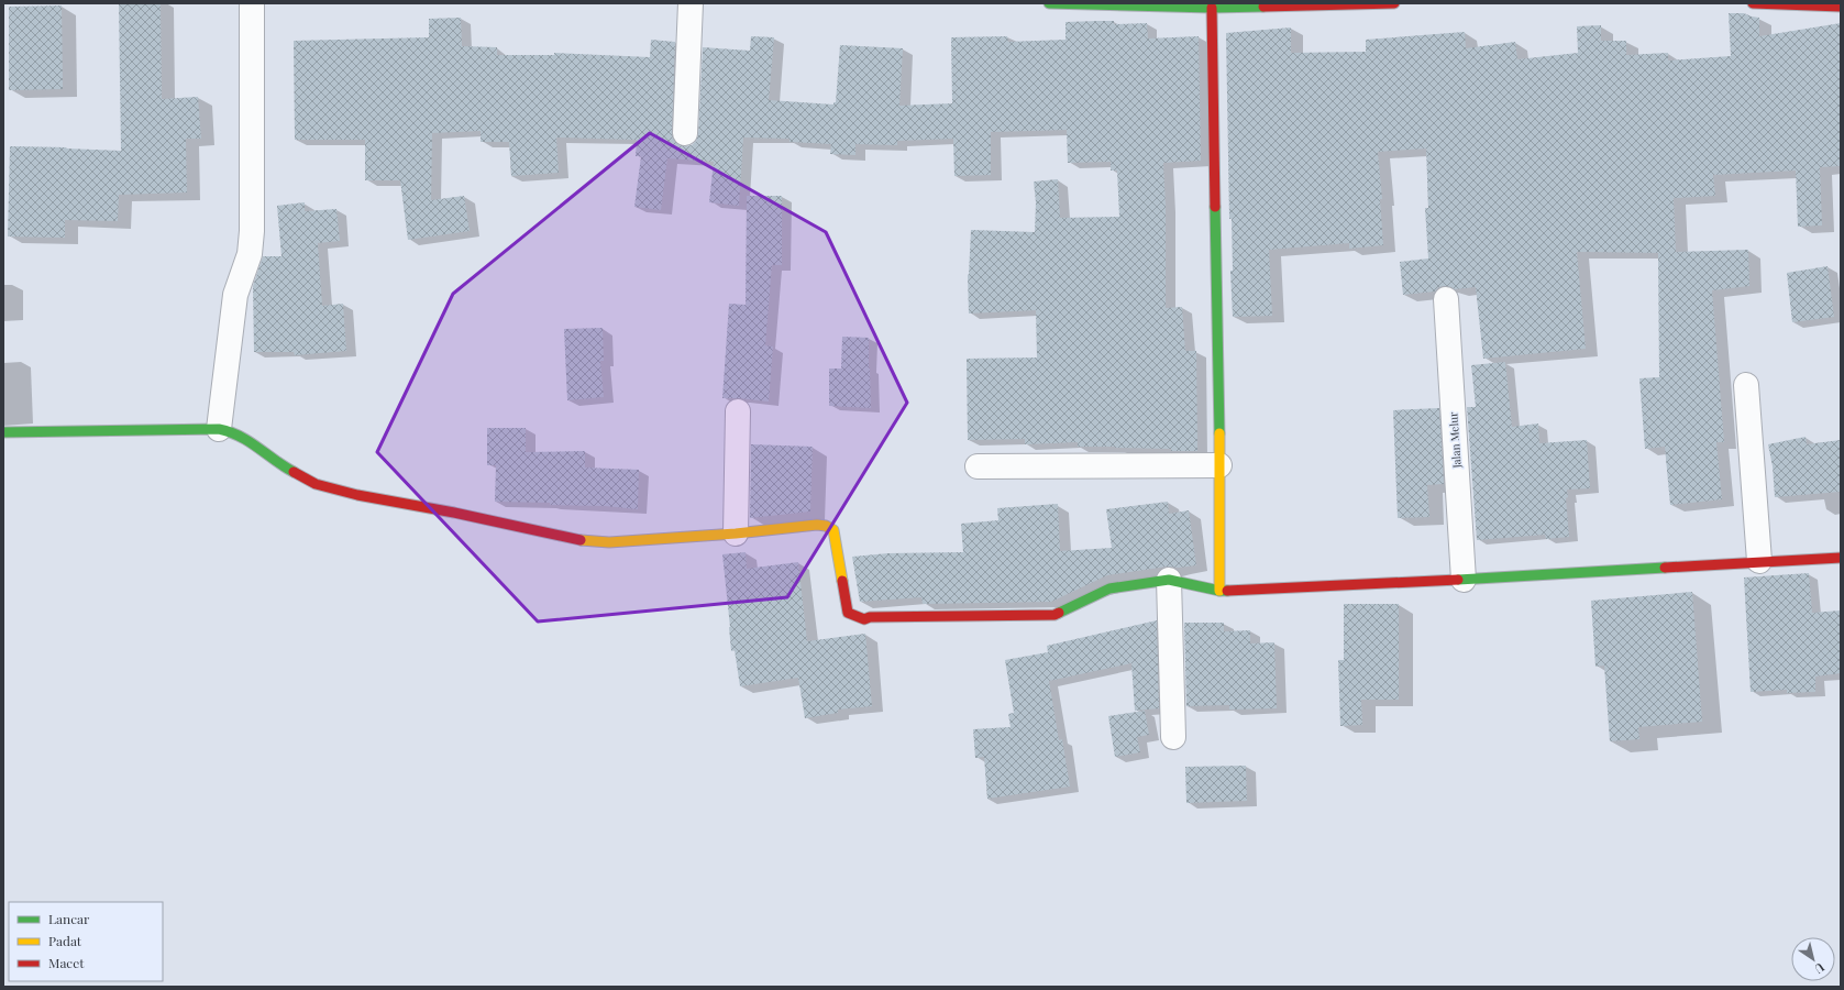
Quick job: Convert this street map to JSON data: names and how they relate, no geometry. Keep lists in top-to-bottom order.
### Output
{
  "streets": {
    "street": ["Jalan Melur"]
  },
  "legend": ["Lancar", "Padat", "Macet"],
  "north": "bottom right"
}
